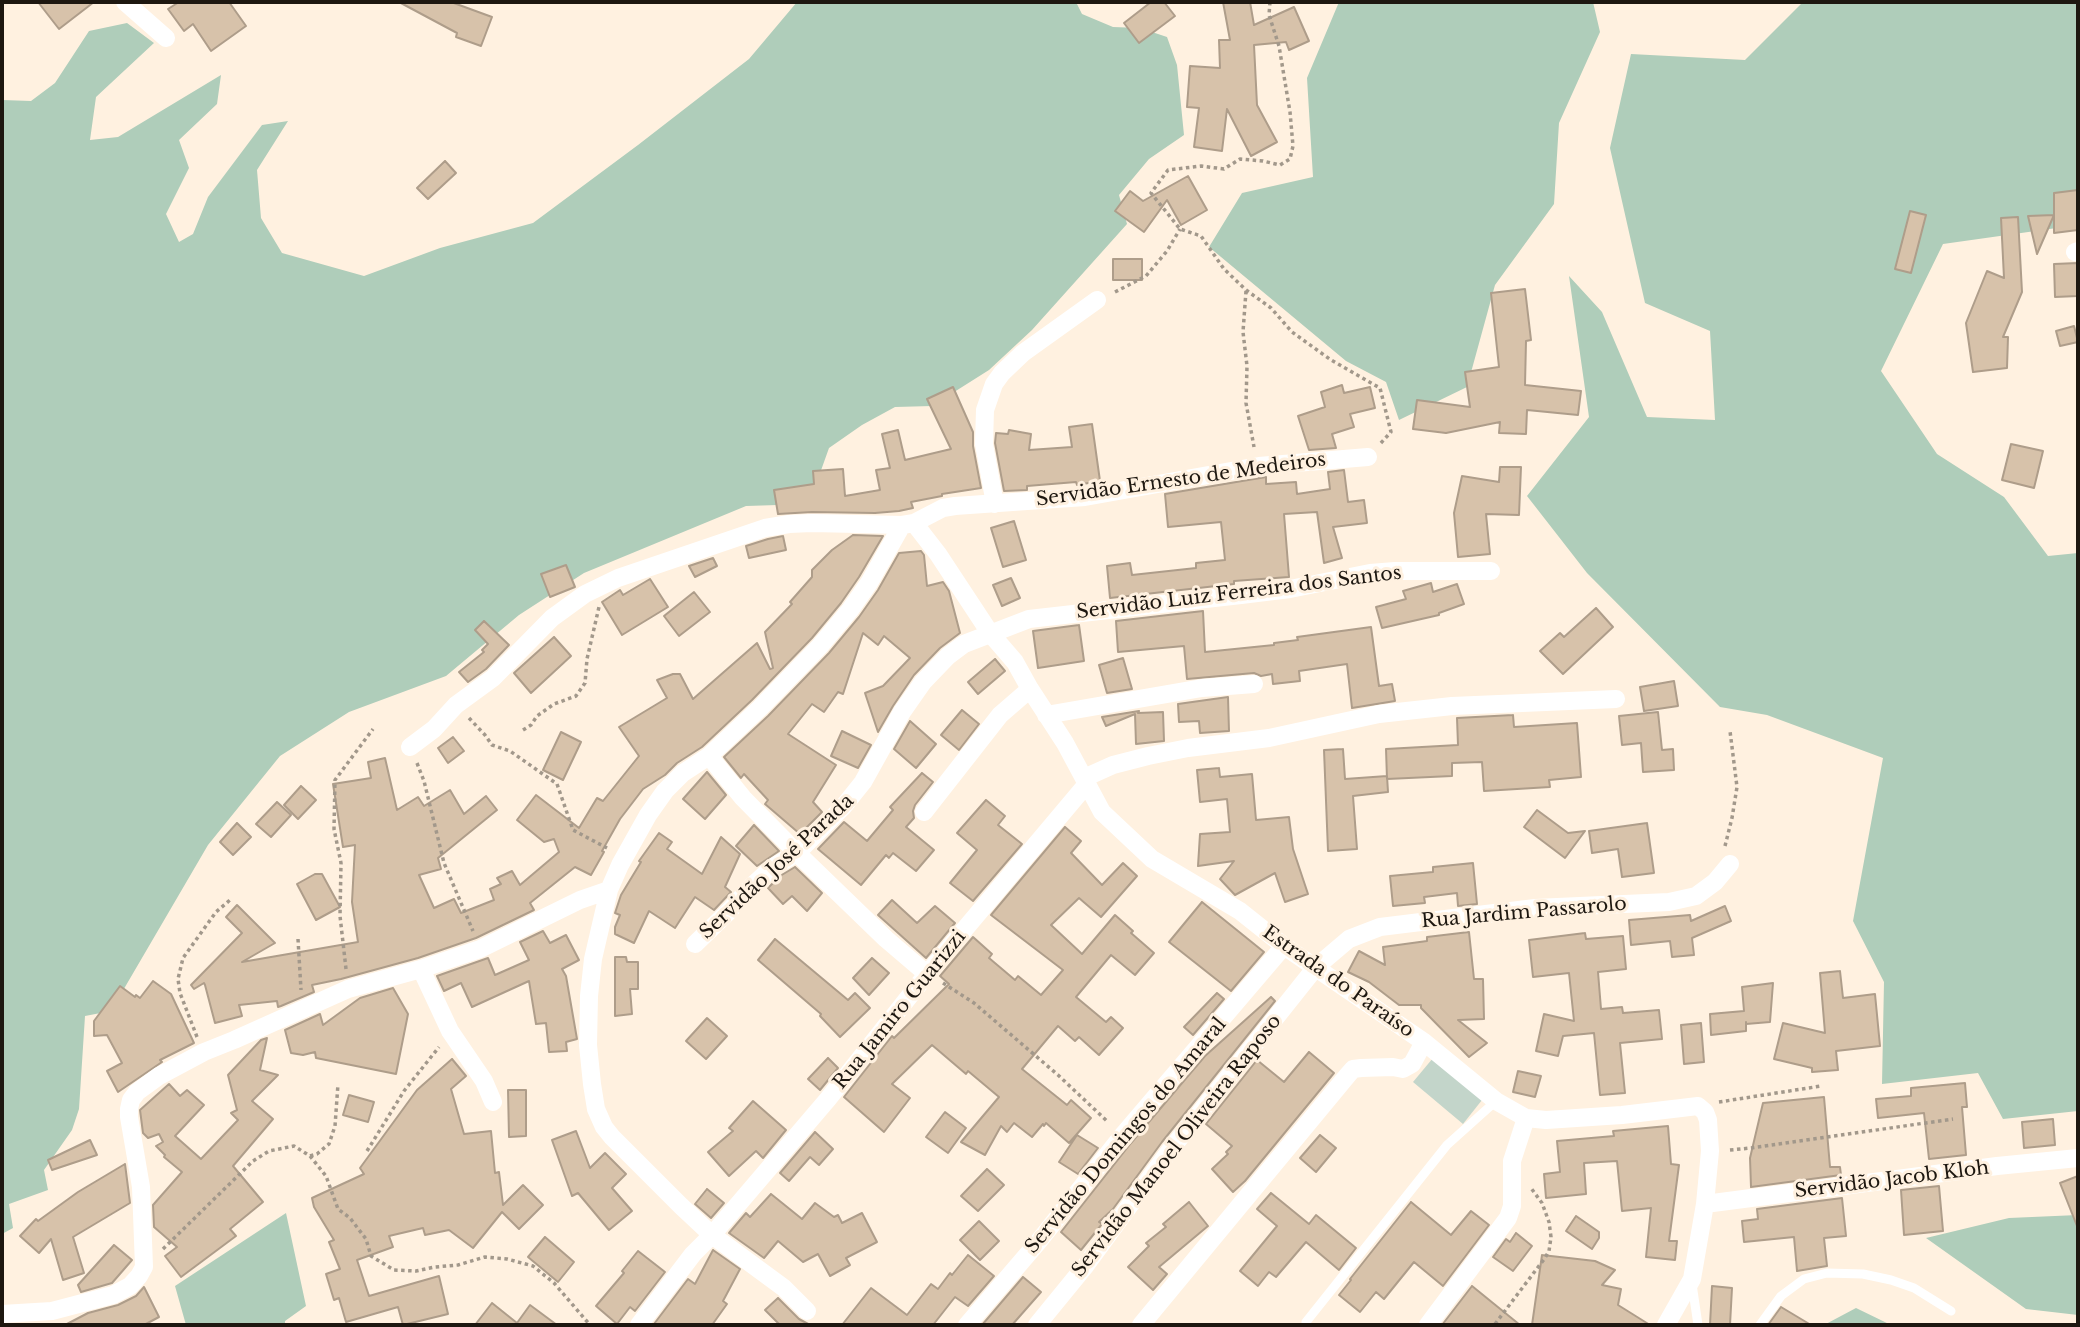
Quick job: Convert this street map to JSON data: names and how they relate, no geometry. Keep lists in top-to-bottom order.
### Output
{
  "streets": {
    "street": [
      "Servidão Ernesto de Medeiros",
      "Servidão Luiz Ferreira dos Santos",
      "Servidão José Parada",
      "Rua Jardim Passarolo",
      "Estrada do Paraíso",
      "Rua Jamiro Guarizzi",
      "Servidão Domingos do Amaral",
      "Servidão Manoel Oliveira Raposo",
      "Servidão Jacob Kloh"
    ]
  },
  "crossings": [
    ["Servidão Ernesto de Medeiros", "Estrada do Paraíso"],
    ["Servidão Luiz Ferreira dos Santos", "Servidão José Parada"],
    ["Servidão Luiz Ferreira dos Santos", "Estrada do Paraíso"],
    ["Servidão José Parada", "Estrada do Paraíso"],
    ["Rua Jardim Passarolo", "Estrada do Paraíso"],
    ["Rua Jardim Passarolo", "Servidão Manoel Oliveira Raposo"],
    ["Estrada do Paraíso", "Rua Jamiro Guarizzi"],
    ["Estrada do Paraíso", "Servidão Domingos do Amaral"],
    ["Estrada do Paraíso", "Servidão Manoel Oliveira Raposo"]
  ]
}
